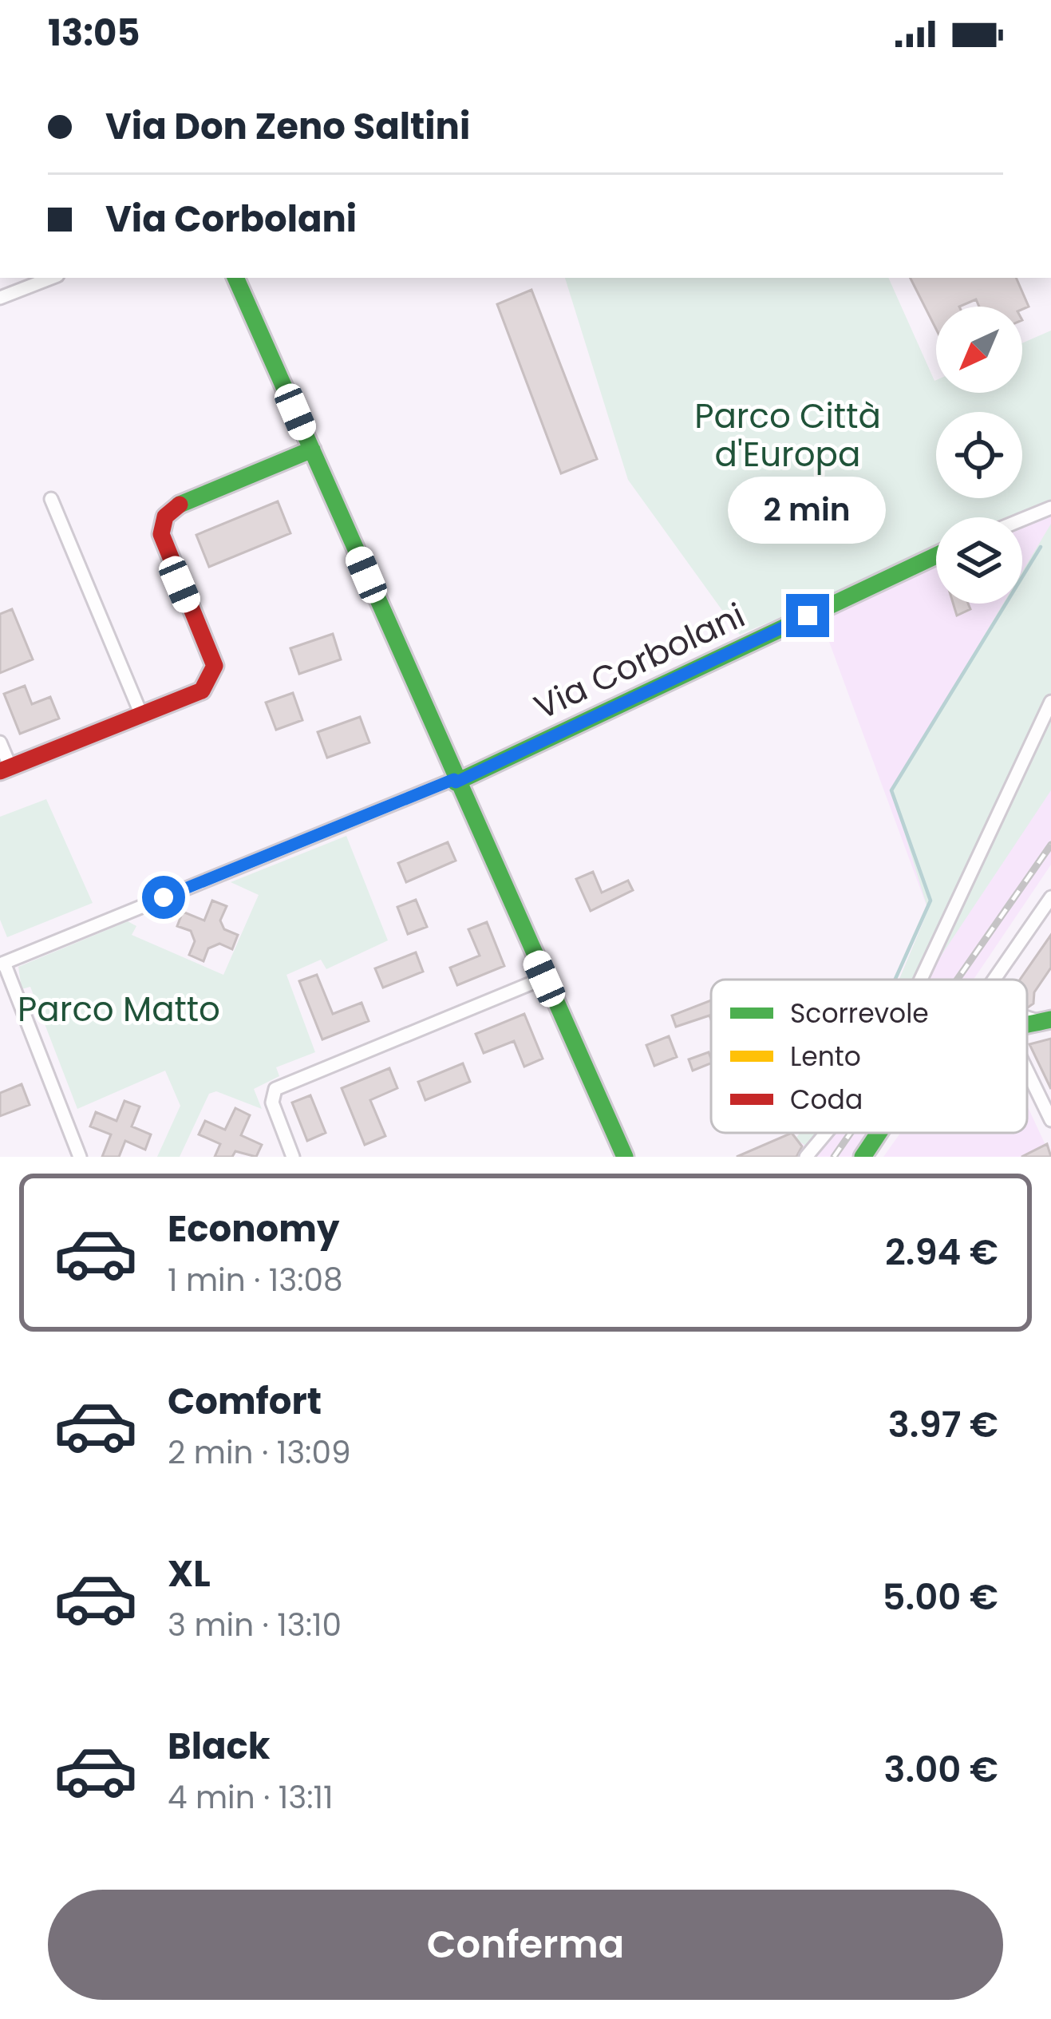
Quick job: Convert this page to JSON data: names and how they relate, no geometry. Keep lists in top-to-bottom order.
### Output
{
  "streets": {
    "street": ["Via Corbolani"]
  },
  "parks": ["Parco Città d'Europa", "Parco Matto"],
  "legend": ["Scorrevole", "Lento", "Coda"],
  "north": "bottom left",
  "page": {
    "status": "13:05",
    "banner": ["Via Don Zeno Saltini", "Via Corbolani"],
    "bubble": "2 min",
    "list": [
      {
        "name": "Economy",
        "note": "1 min · 13:08",
        "value": "2.94 €"
      },
      {
        "name": "Comfort",
        "note": "2 min · 13:09",
        "value": "3.97 €"
      },
      {
        "name": "XL",
        "note": "3 min · 13:10",
        "value": "5.00 €"
      },
      {
        "name": "Black",
        "note": "4 min · 13:11",
        "value": "3.00 €"
      }
    ],
    "buttons": "Conferma"
  }
}
